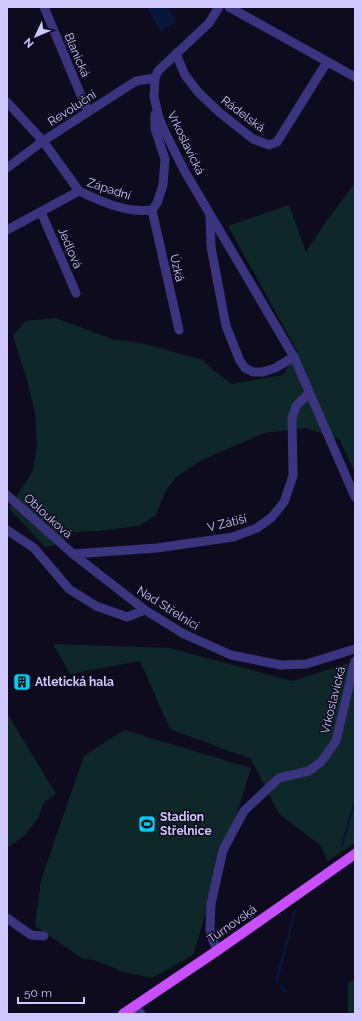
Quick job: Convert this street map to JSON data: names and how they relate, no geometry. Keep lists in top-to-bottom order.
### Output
{
  "streets": {
    "main road": ["Turnovská"],
    "street": [
      "Blanická",
      "Revoluční",
      "Rádelská",
      "Vrkoslavická",
      "Západní",
      "Jedlová",
      "Úzká",
      "Oblouková",
      "V Zátiší",
      "Nad Střelnicí"
    ]
  },
  "crossings": [
    ["Blanická", "Revoluční"],
    ["Revoluční", "Vrkoslavická"],
    ["Vrkoslavická", "V Zátiší"],
    ["Vrkoslavická", "Turnovská"],
    ["Západní", "Jedlová"],
    ["Západní", "Úzká"],
    ["Oblouková", "V Zátiší"],
    ["Oblouková", "Nad Střelnicí"],
    ["V Zátiší", "Nad Střelnicí"]
  ],
  "places": {
    "building": ["Atletická hala"],
    "sports": ["Stadion Střelnice"]
  },
  "scale_bar": "50 m",
  "north": "bottom left"
}
